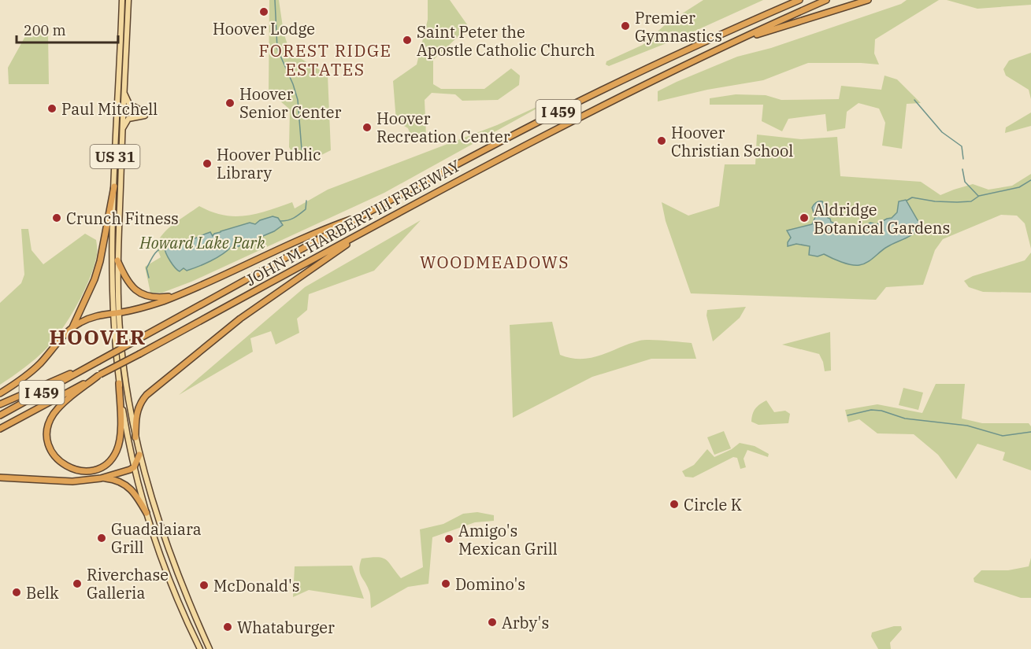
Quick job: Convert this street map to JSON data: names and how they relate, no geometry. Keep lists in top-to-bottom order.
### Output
{
  "streets": {
    "highway": ["I 459", "JOHN M. HARBERT III FREEWAY"],
    "main road": ["US 31"]
  },
  "districts": ["FOREST RIDGE ESTATES", "WOODMEADOWS", "HOOVER"],
  "parks": ["Howard Lake Park"],
  "places": [
    "Hoover Lodge",
    "Premier Gymnastics",
    "Saint Peter the Apostle Catholic Church",
    "Hoover Senior Center",
    "Paul Mitchell",
    "Hoover Recreation Center",
    "Hoover Christian School",
    "Hoover Public Library",
    "Crunch Fitness",
    "Aldridge Botanical Gardens",
    "Circle K",
    "Guadalaiara Grill",
    "Amigo's Mexican Grill",
    "Riverchase Galleria",
    "Domino's",
    "McDonald's",
    "Belk",
    "Arby's",
    "Whataburger"
  ],
  "scale_bar": "200 m"
}
